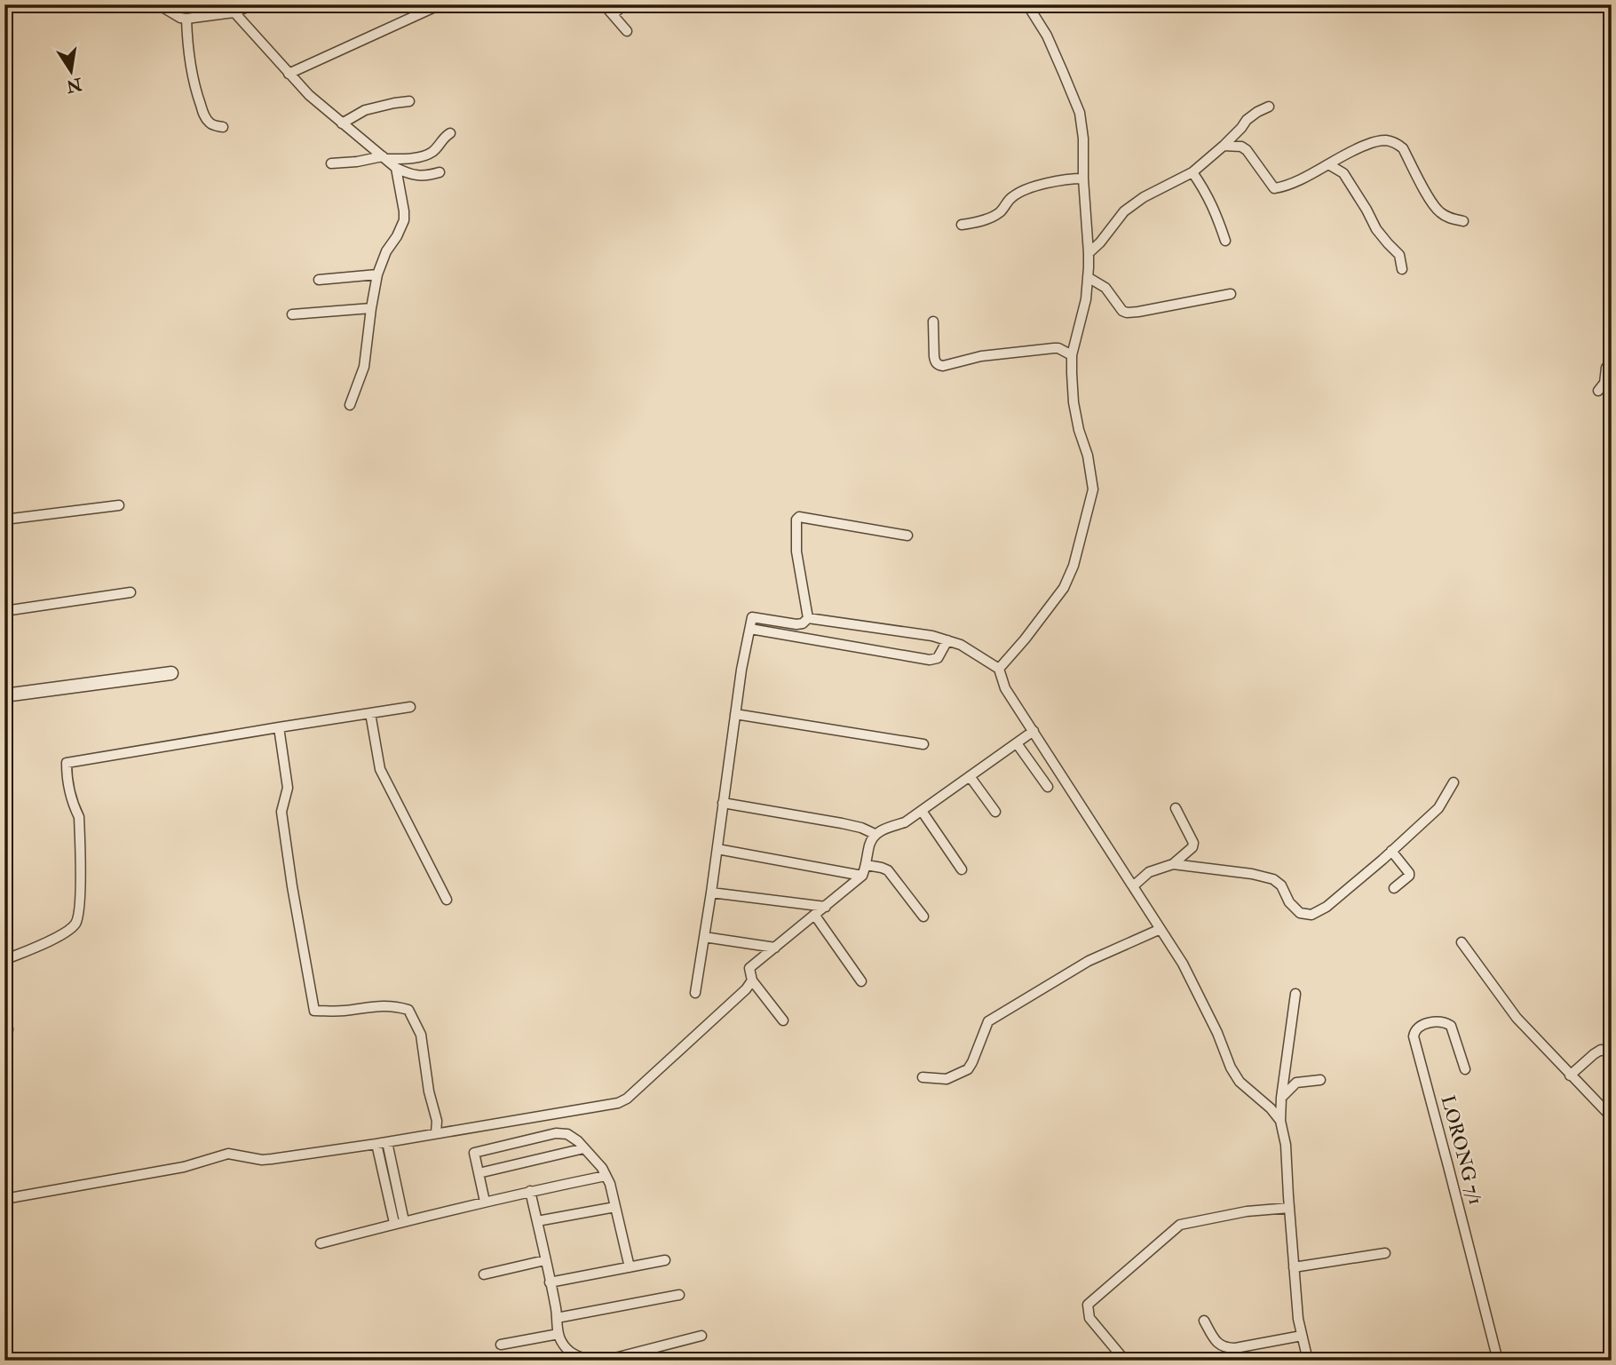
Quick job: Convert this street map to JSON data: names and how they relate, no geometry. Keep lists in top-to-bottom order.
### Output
{
  "streets": {
    "street": ["LORONG 7/1"]
  },
  "north": "bottom"
}
